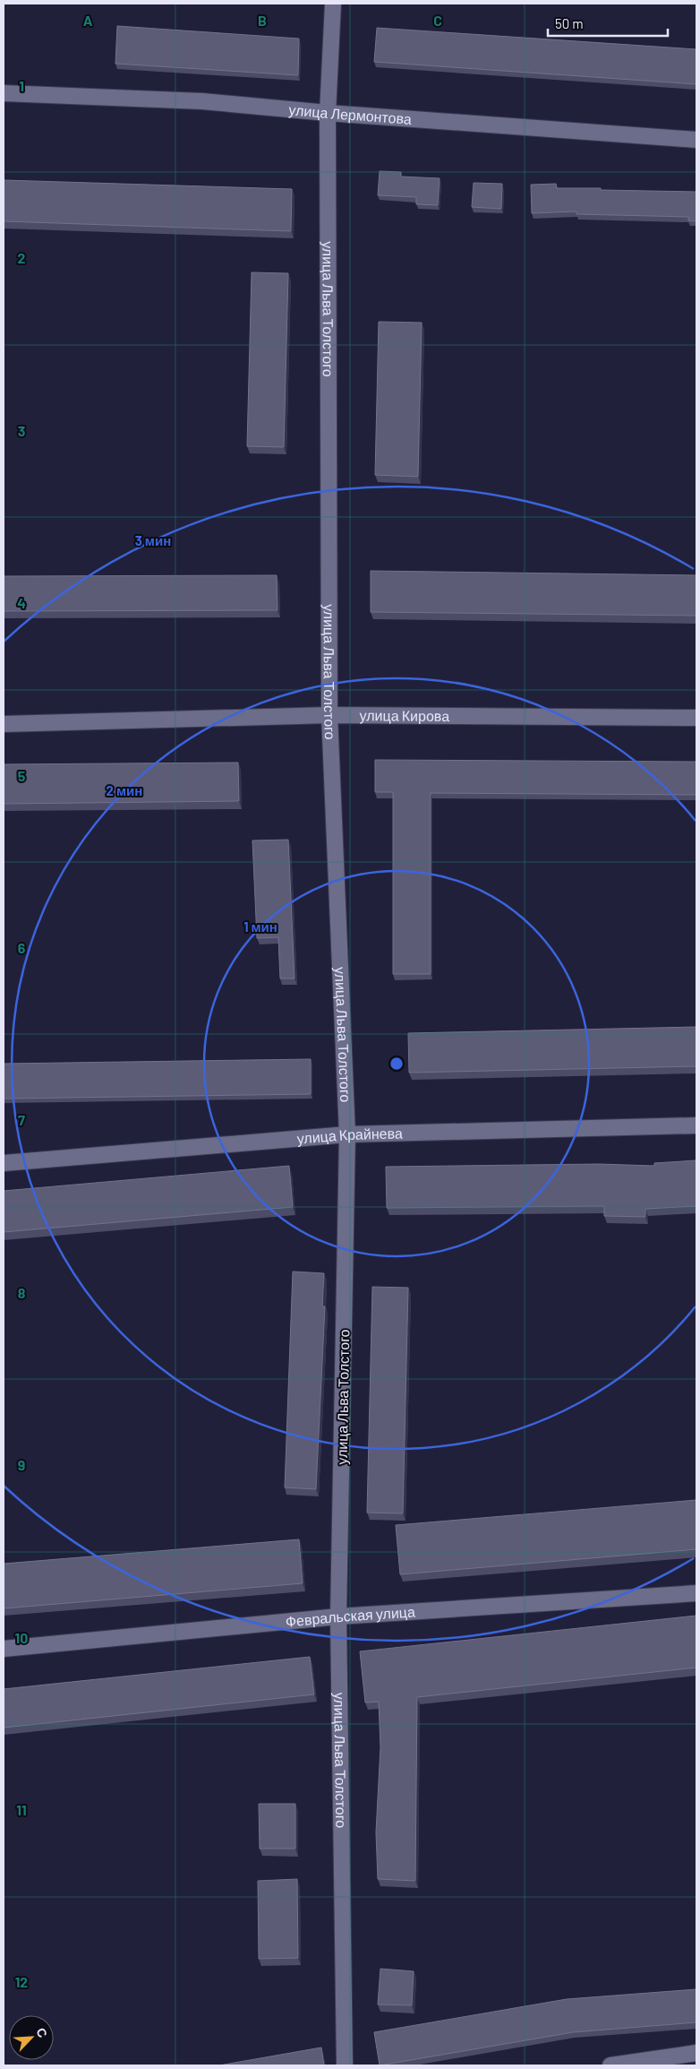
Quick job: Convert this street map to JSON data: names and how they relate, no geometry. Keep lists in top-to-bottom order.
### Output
{
  "streets": {
    "street": [
      "улица Лермонтова",
      "улица Льва Толстого",
      "улица Кирова",
      "улица Крайнева",
      "Февральская улица"
    ]
  },
  "crossings": [
    ["улица Лермонтова", "улица Льва Толстого"],
    ["улица Льва Толстого", "улица Кирова"],
    ["улица Льва Толстого", "улица Крайнева"],
    ["улица Льва Толстого", "Февральская улица"]
  ],
  "scale_bar": "50 m",
  "north": "top right",
  "grid": {
    "columns": ["A", "B", "C"],
    "rows": [
      "1",
      "2",
      "3",
      "4",
      "5",
      "6",
      "7",
      "8",
      "9",
      "10",
      "11",
      "12"
    ]
  },
  "rings": ["3 мин", "2 мин", "1 мин"]
}
